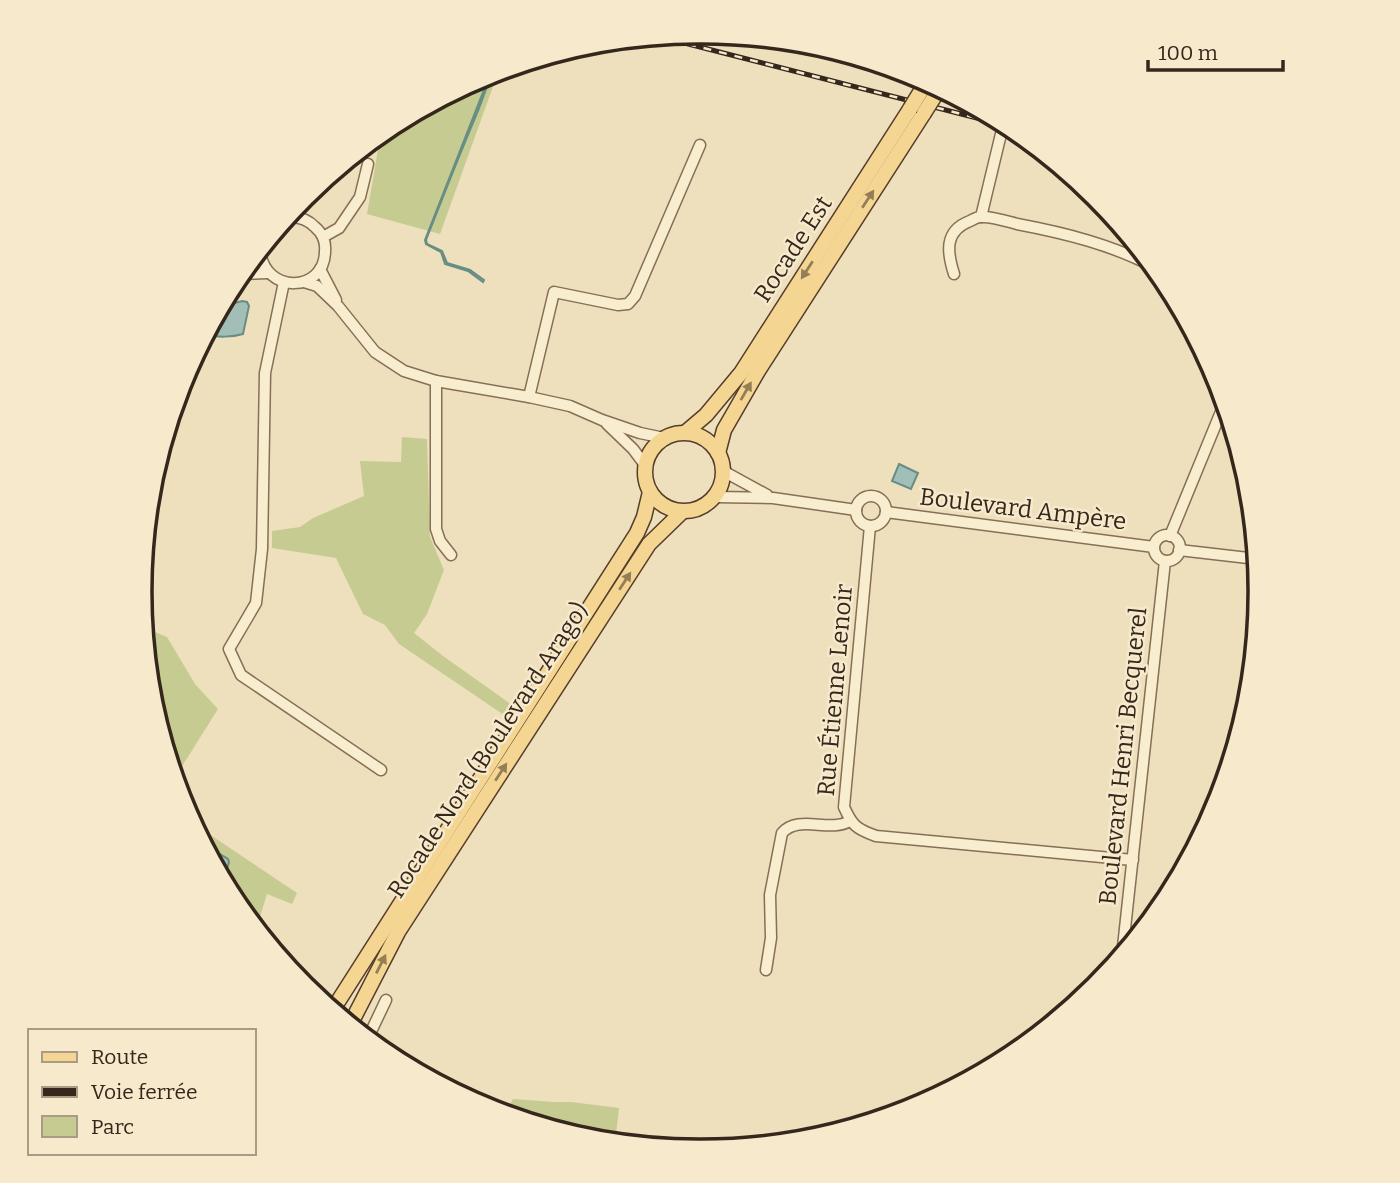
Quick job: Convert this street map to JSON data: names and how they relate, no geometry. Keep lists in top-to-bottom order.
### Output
{
  "streets": {
    "main road": ["Rocade Est", "Rocade Nord (Boulevard Arago)"],
    "street": ["Boulevard Ampère", "Rue Étienne Lenoir", "Boulevard Henri Becquerel"]
  },
  "crossings": [
    ["Rocade Est", "Rocade Nord (Boulevard Arago)"],
    ["Boulevard Ampère", "Rue Étienne Lenoir"],
    ["Boulevard Ampère", "Boulevard Henri Becquerel"],
    ["Rue Étienne Lenoir", "Boulevard Henri Becquerel"]
  ],
  "legend": ["Route", "Voie ferrée", "Parc"],
  "scale_bar": "100 m"
}
